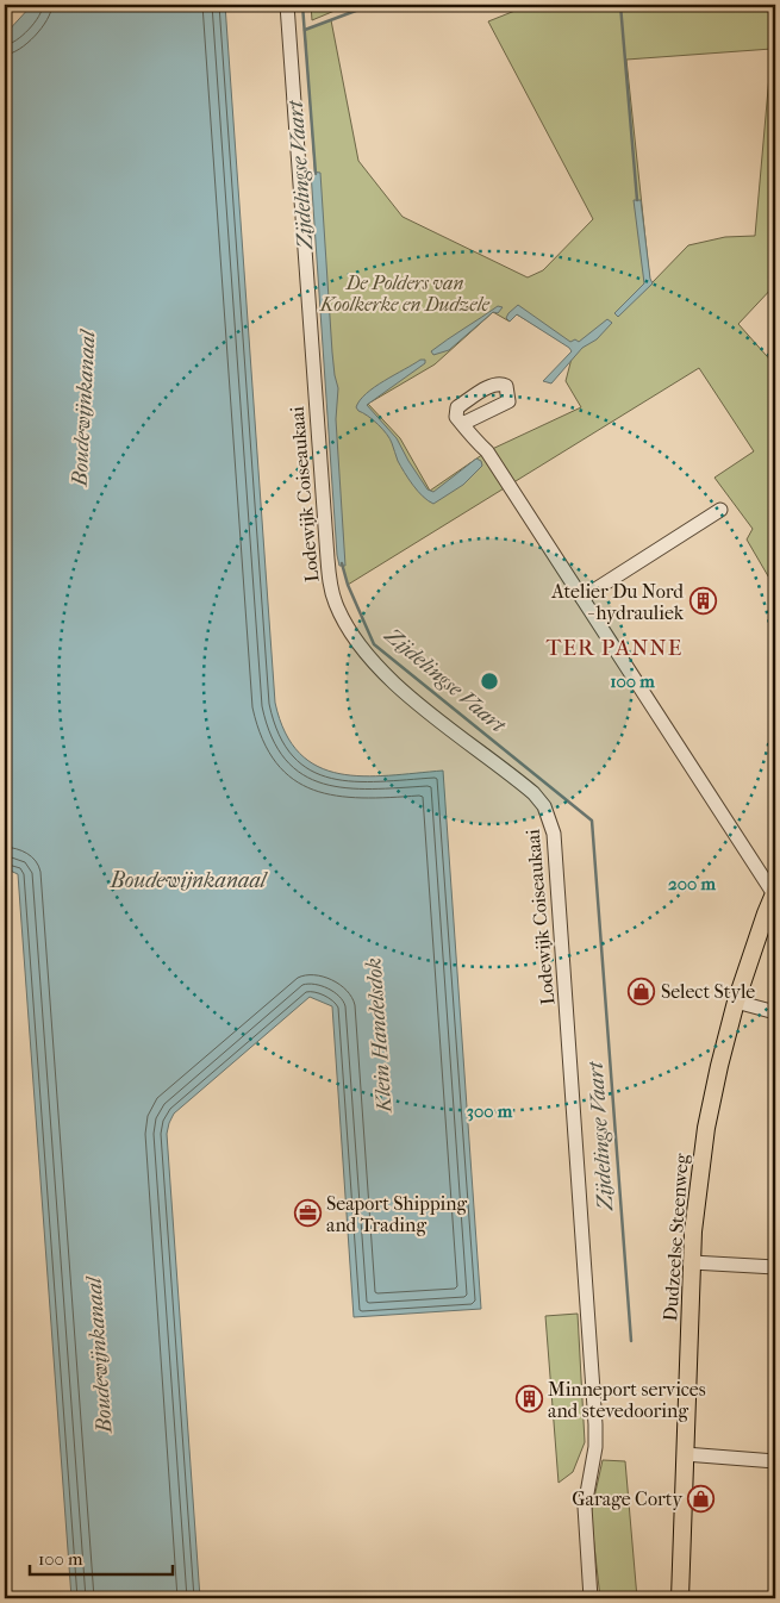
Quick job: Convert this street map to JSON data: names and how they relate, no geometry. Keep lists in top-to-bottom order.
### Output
{
  "streets": {
    "main road": ["Dudzeelse Steenweg"],
    "street": ["Lodewijk Coiseaukaai"]
  },
  "districts": ["TER PANNE"],
  "water": ["Zijdelingse Vaart", "Boudewijnkanaal", "Klein Handelsdok"],
  "parks": ["De Polders van Koolkerke en Dudzele"],
  "places": {
    "building": ["Atelier Du Nord - hydrauliek", "Minneport services and stevedooring"],
    "shop": ["Select Style", "Garage Corty"],
    "office": ["Seaport Shipping and Trading"]
  },
  "scale_bar": "100 m",
  "rings": ["100 m", "200 m", "300 m"]
}
